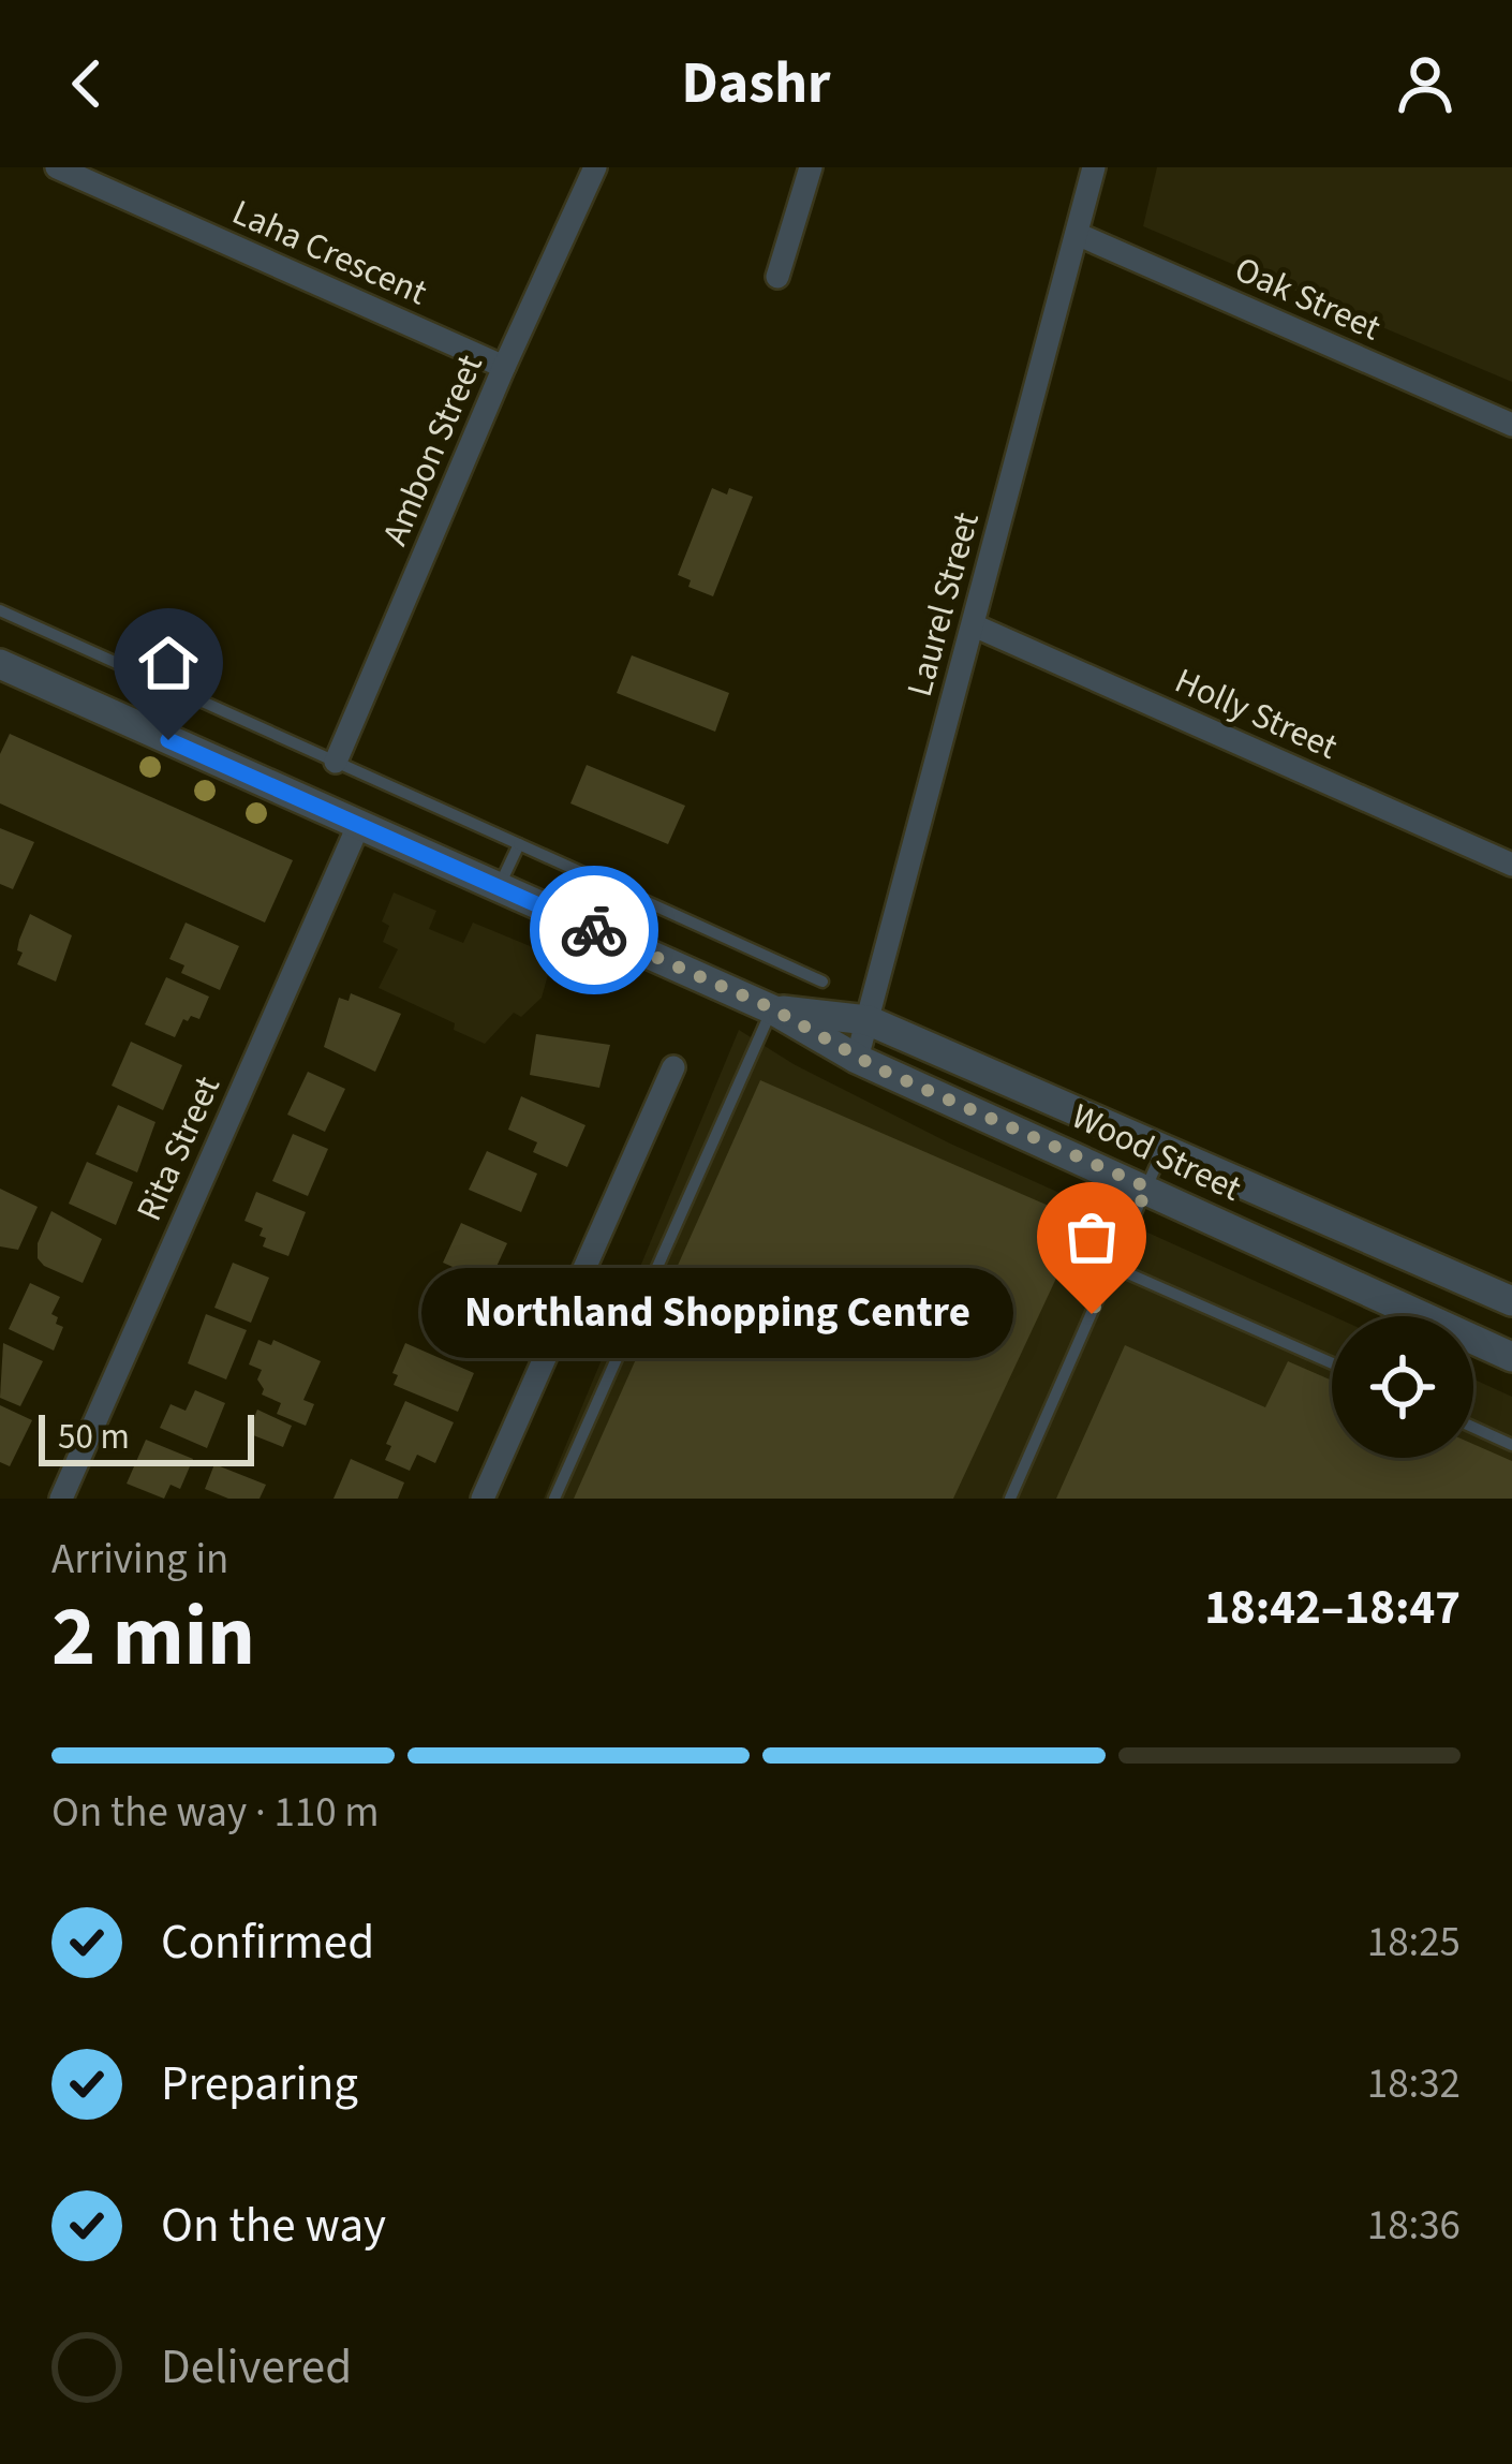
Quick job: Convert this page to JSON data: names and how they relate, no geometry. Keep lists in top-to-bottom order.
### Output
{
  "streets": {
    "street": [
      "Laha Crescent",
      "Oak Street",
      "Ambon Street",
      "Laurel Street",
      "Holly Street",
      "Rita Street",
      "Wood Street"
    ]
  },
  "crossings": [
    ["Laha Crescent", "Ambon Street"],
    ["Oak Street", "Laurel Street"],
    ["Laurel Street", "Holly Street"],
    ["Laurel Street", "Wood Street"],
    ["Rita Street", "Wood Street"]
  ],
  "places": ["Northland Shopping Centre"],
  "scale_bar": "50 m",
  "page": {
    "header": "Dashr",
    "bubble": "Northland Shopping Centre",
    "scale": "50 m",
    "heading": ["2 min", "Arriving in", "18:42–18:47"],
    "bar": "On the way · 110 m",
    "list": [
      ["Confirmed", "18:25"],
      ["Preparing", "18:32"],
      ["On the way", "18:36"],
      "Delivered"
    ]
  }
}
